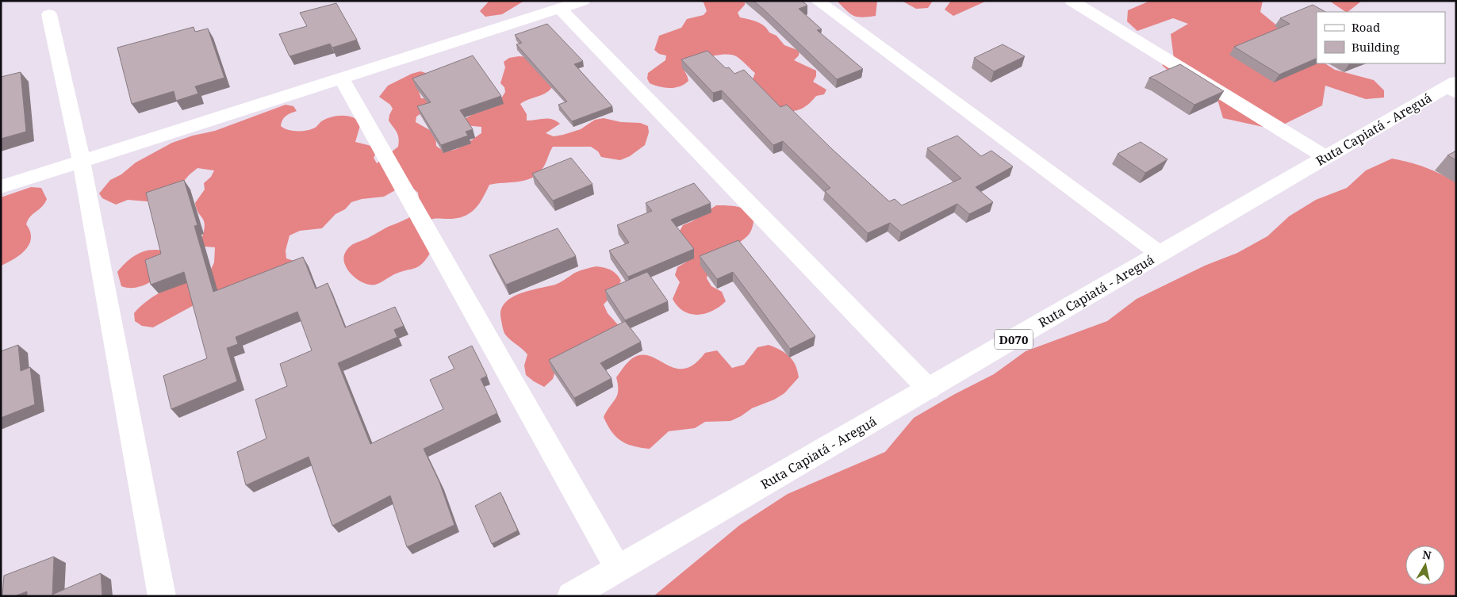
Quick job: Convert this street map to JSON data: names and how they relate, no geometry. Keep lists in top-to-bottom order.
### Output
{
  "streets": {
    "street": ["Ruta Capiatá - Areguá", "D070"]
  },
  "legend": ["Road", "Building"],
  "north": "top"
}
